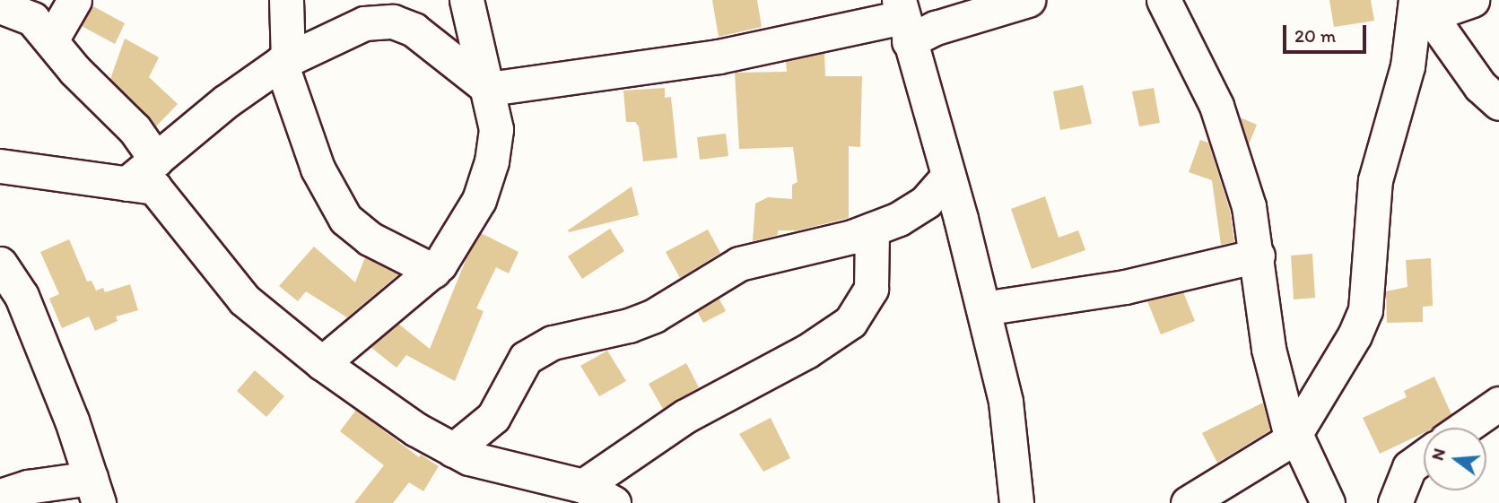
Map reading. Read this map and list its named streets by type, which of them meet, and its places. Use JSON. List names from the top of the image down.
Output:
{
  "scale_bar": "20 m",
  "north": "left"
}
